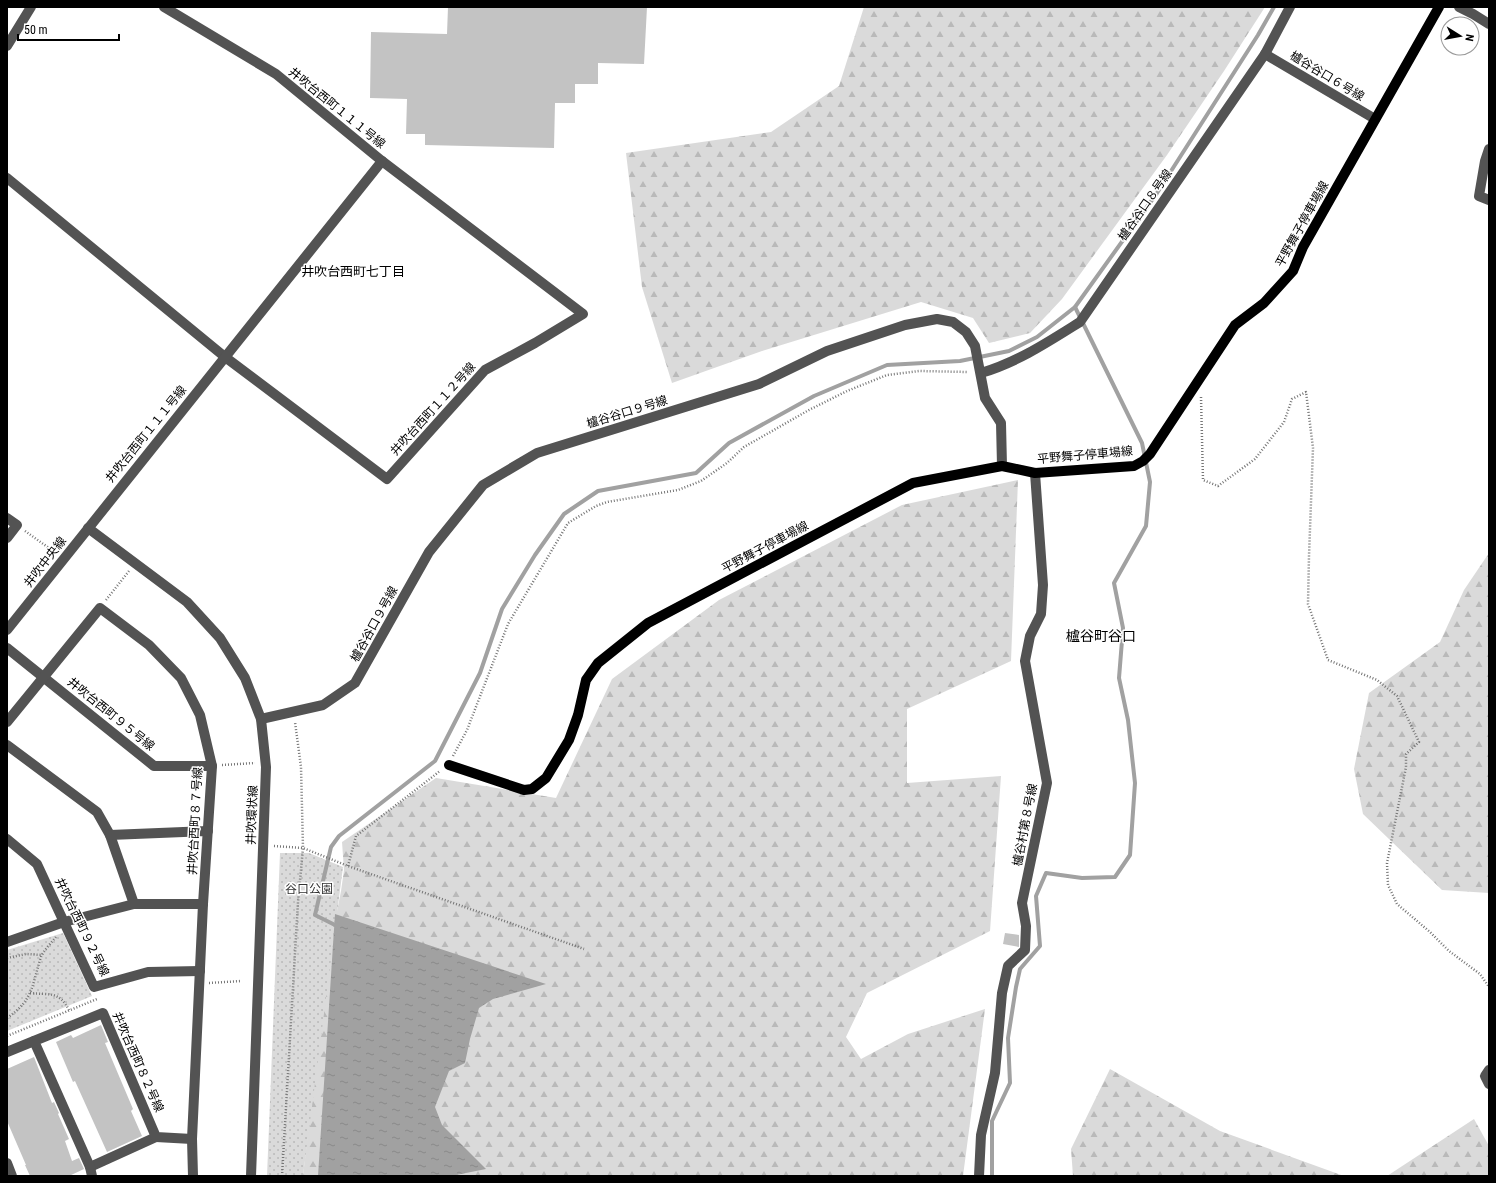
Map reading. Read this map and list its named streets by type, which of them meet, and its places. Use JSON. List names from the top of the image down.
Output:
{
  "streets": {
    "main road": ["平野舞子停車場線"],
    "street": [
      "櫨谷谷口６号線",
      "井吹台西町１１１号線",
      "櫨谷谷口８号線",
      "井吹台西町１１２号線",
      "櫨谷谷口９号線",
      "井吹中央線",
      "井吹台西町９５号線",
      "井吹環状線",
      "井吹台西町８７号線",
      "櫨谷村第８号線",
      "井吹台西町９２号線",
      "井吹台西町８２号線"
    ]
  },
  "crossings": [
    ["櫨谷谷口６号線", "櫨谷谷口８号線"],
    ["櫨谷谷口６号線", "平野舞子停車場線"],
    ["井吹台西町１１１号線", "井吹台西町１１２号線"],
    ["井吹台西町１１１号線", "井吹中央線"],
    ["井吹台西町１１１号線", "井吹環状線"],
    ["櫨谷谷口８号線", "櫨谷谷口９号線"],
    ["平野舞子停車場線", "櫨谷谷口９号線"],
    ["平野舞子停車場線", "櫨谷村第８号線"],
    ["櫨谷谷口９号線", "井吹環状線"],
    ["井吹中央線", "井吹環状線"],
    ["井吹台西町９５号線", "井吹台西町８７号線"],
    ["井吹台西町８７号線", "井吹台西町９２号線"]
  ],
  "districts": ["井吹台西町七丁目", "櫨谷町谷口"],
  "parks": ["谷口公園"],
  "scale_bar": "50 m",
  "north": "right"
}
